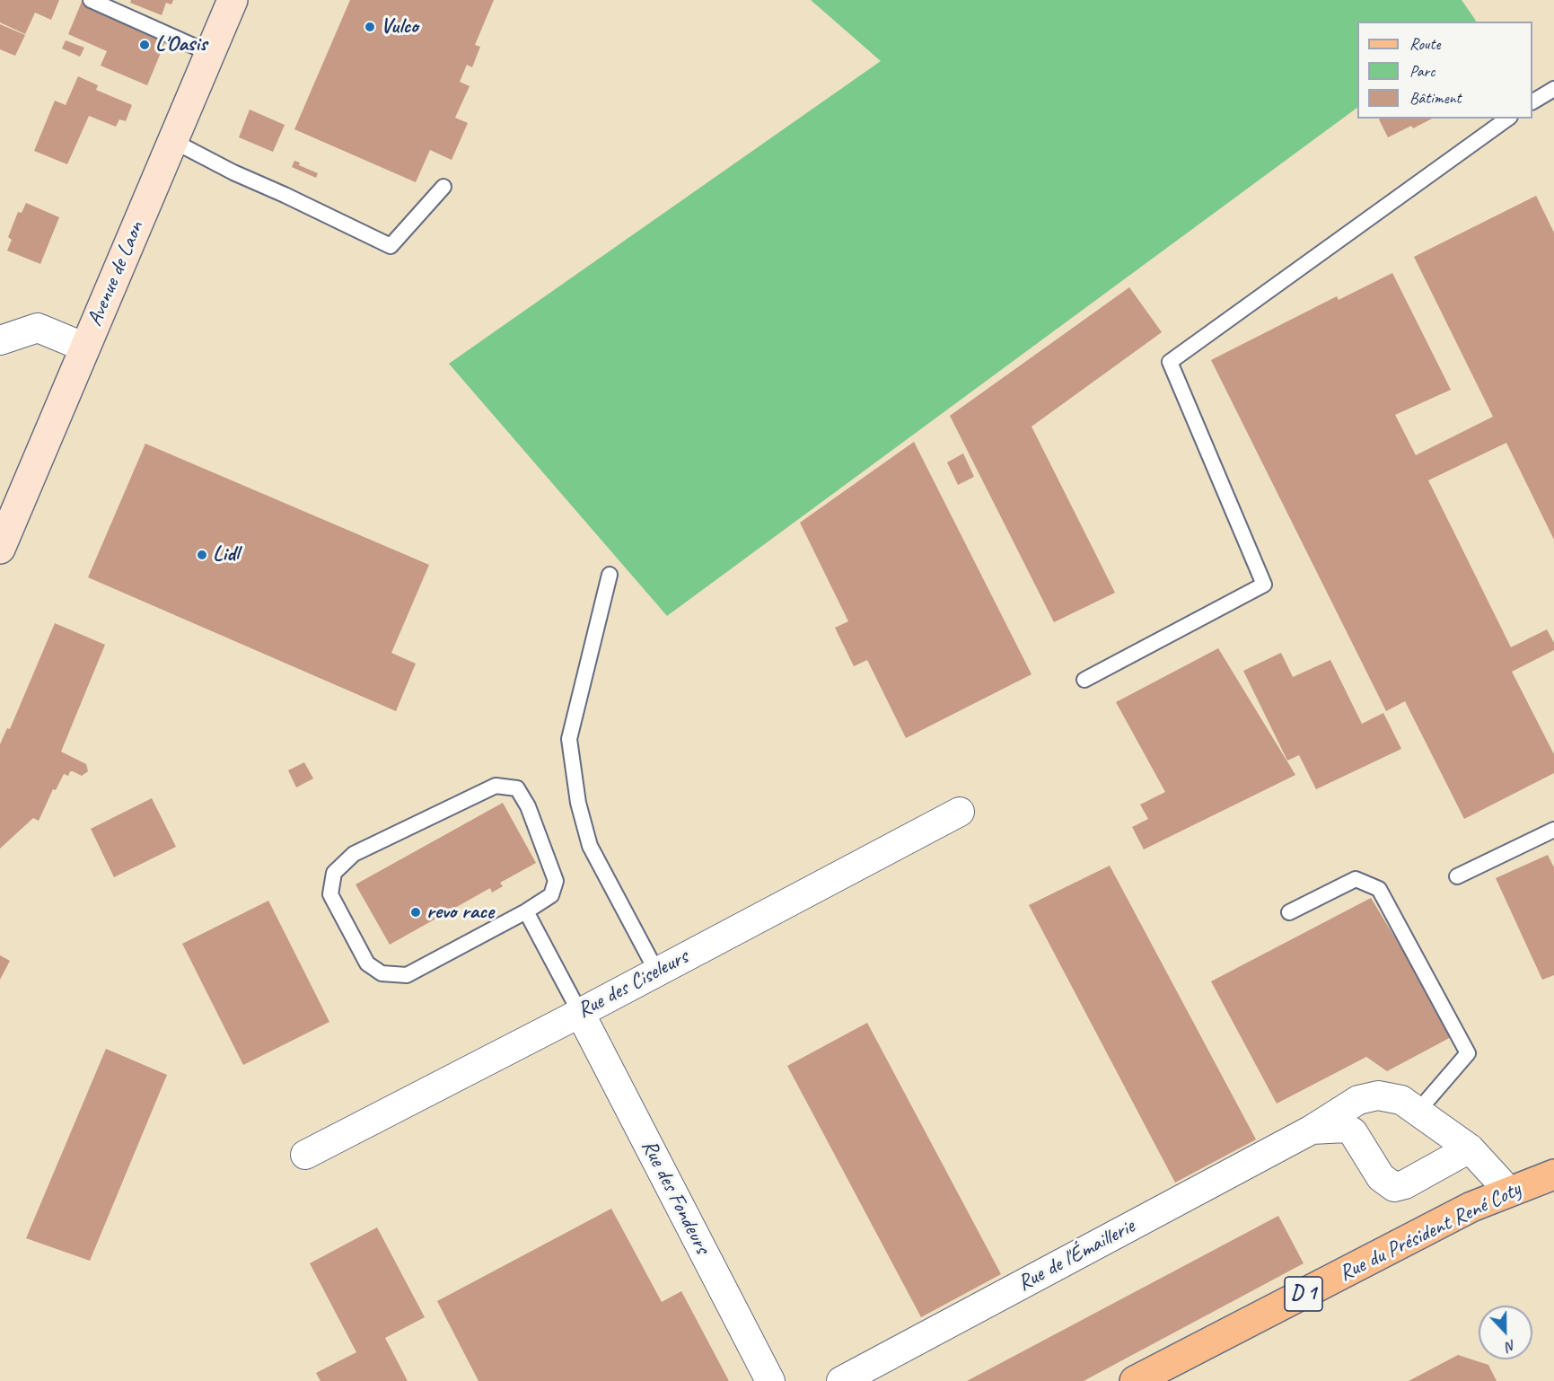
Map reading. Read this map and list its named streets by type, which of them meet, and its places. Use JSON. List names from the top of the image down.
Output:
{
  "streets": {
    "main road": ["Avenue de Laon", "Rue du Président René Coty", "D 1"],
    "street": ["Rue des Ciseleurs", "Rue des Fondeurs", "Rue de l'Émaillerie"]
  },
  "crossings": [
    ["Rue des Ciseleurs", "Rue des Fondeurs"],
    ["Rue du Président René Coty", "D 1"],
    ["Rue de l'Émaillerie", "D 1"]
  ],
  "places": [
    "Vulco",
    "L'Oasis",
    "Lidl",
    "revo race"
  ],
  "legend": ["Route", "Parc", "Bâtiment"],
  "north": "bottom"
}
